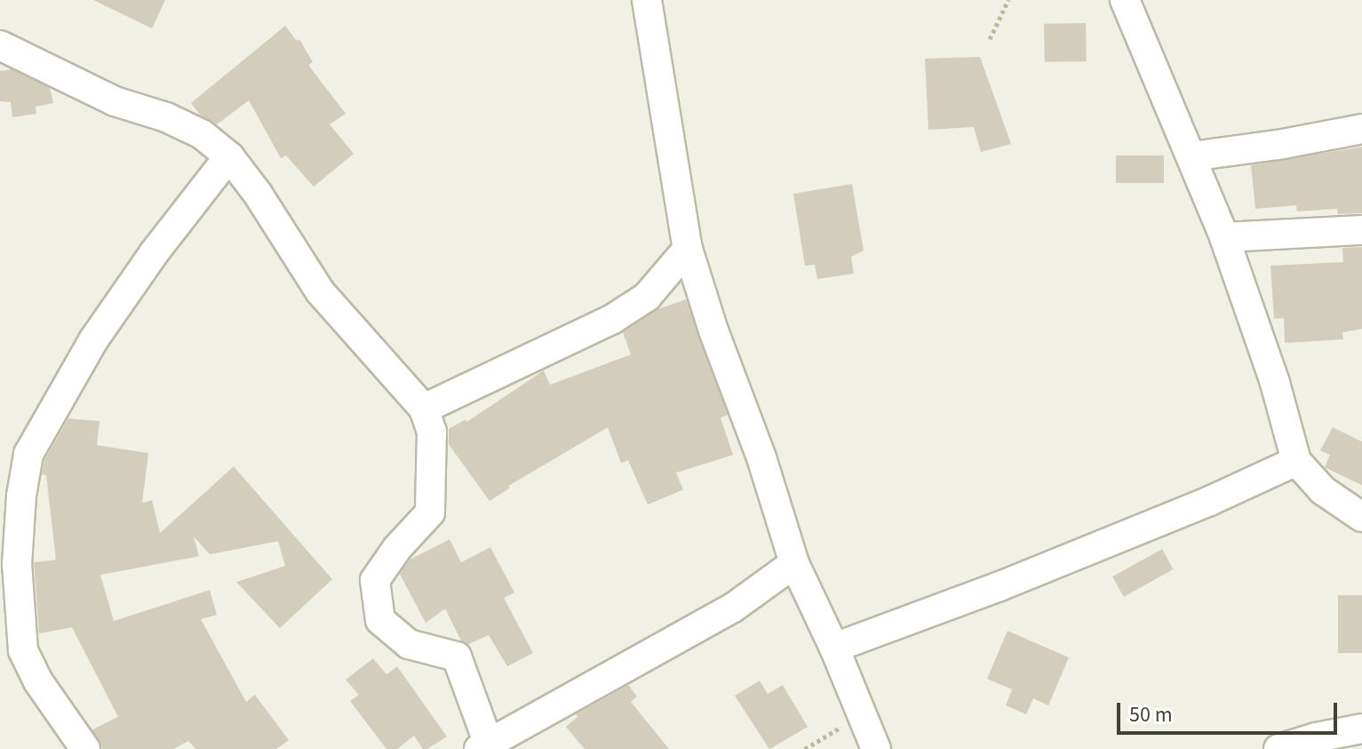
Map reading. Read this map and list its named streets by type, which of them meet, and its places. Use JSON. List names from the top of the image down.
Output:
{
  "scale_bar": "50 m"
}
